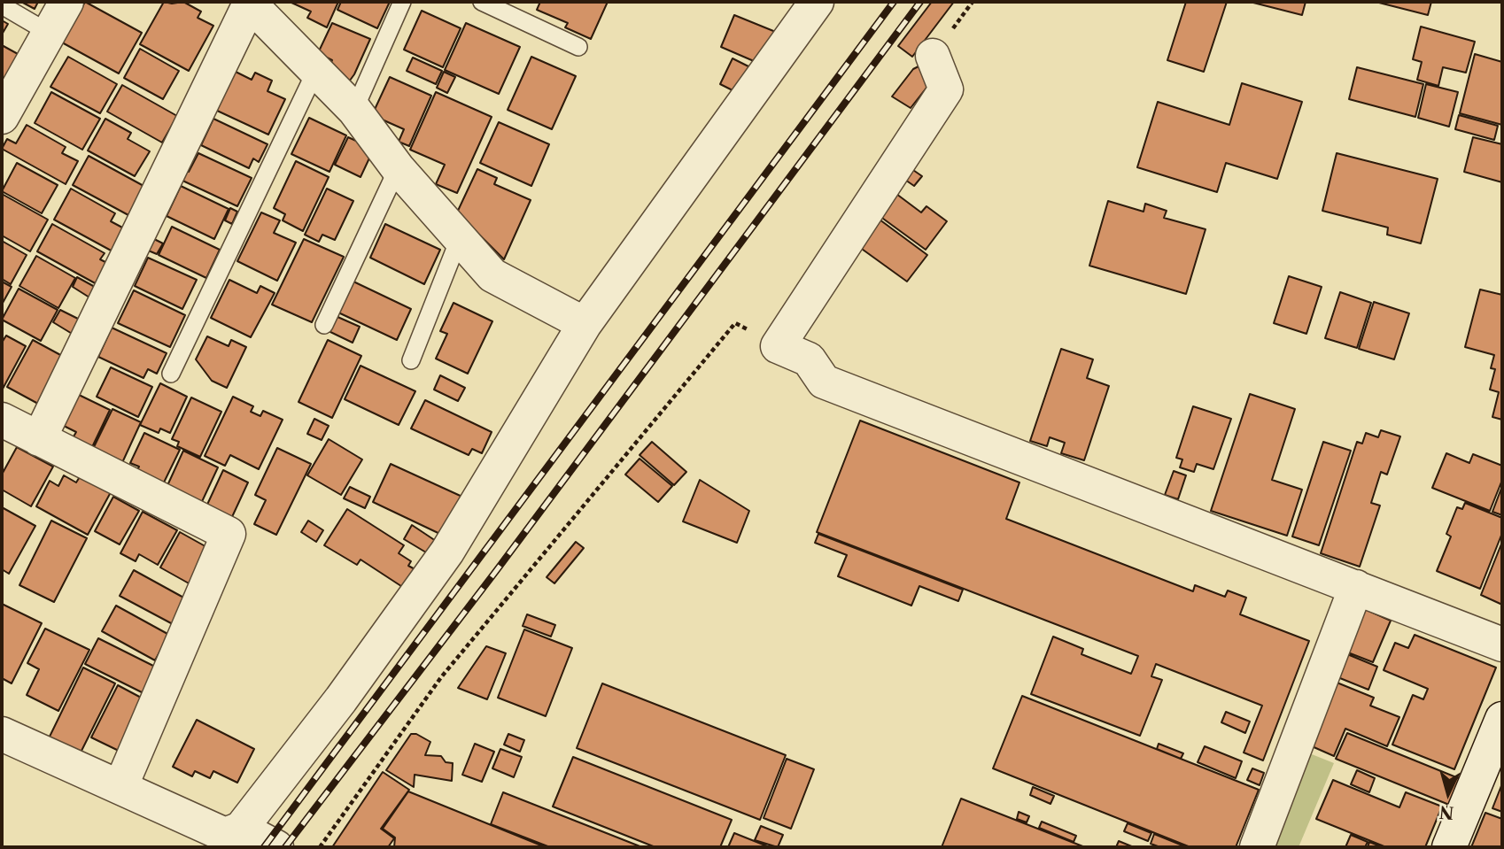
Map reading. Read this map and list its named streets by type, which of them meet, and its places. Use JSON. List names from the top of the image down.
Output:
{
  "north": "bottom"
}
